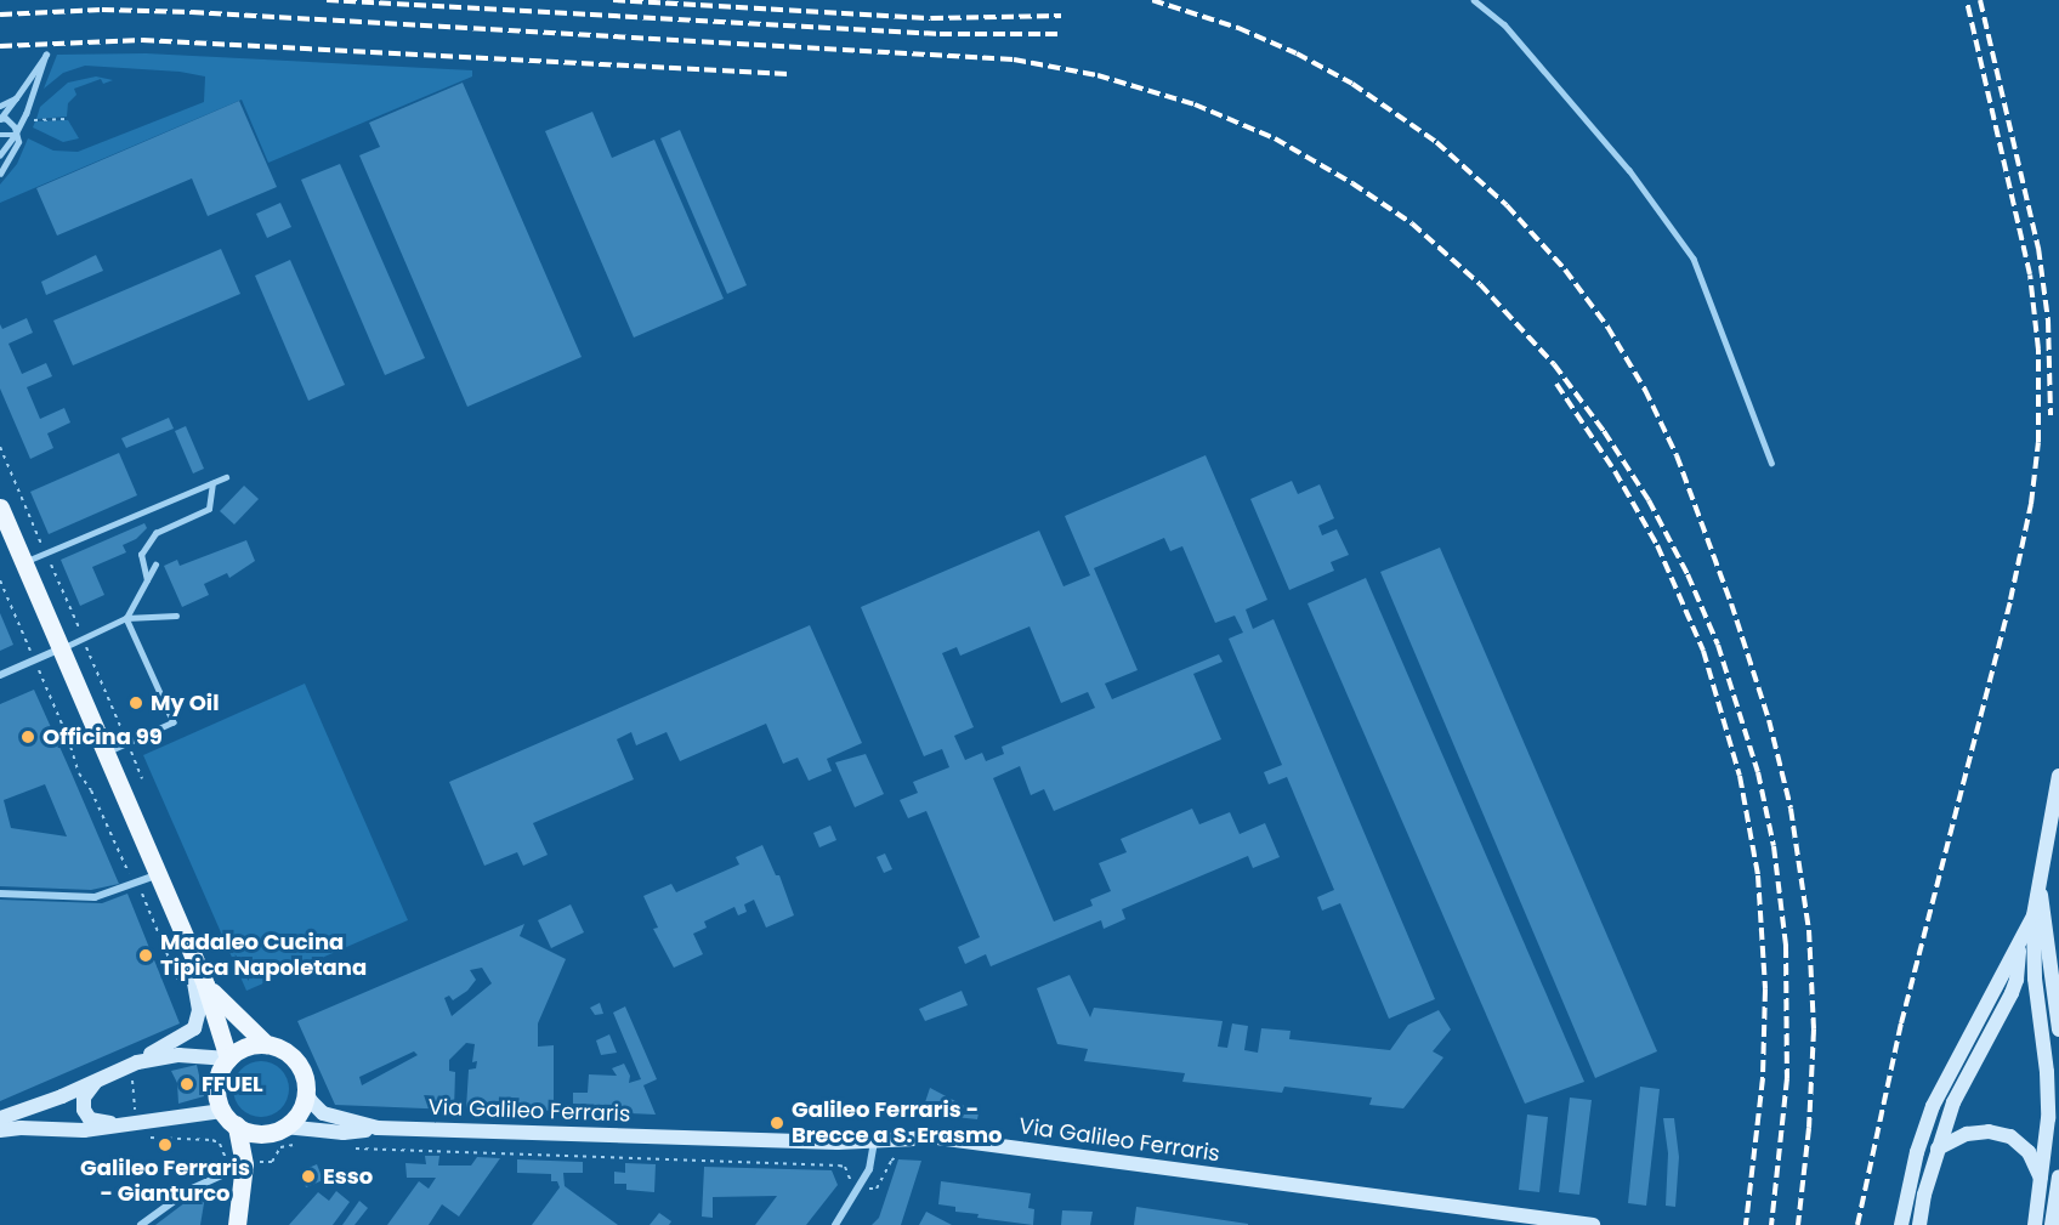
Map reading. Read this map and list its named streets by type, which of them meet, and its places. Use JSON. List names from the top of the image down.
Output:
{
  "streets": {
    "main road": ["Via Galileo Ferraris"]
  },
  "places": [
    "My Oil",
    "Officina 99",
    "Madaleo Cucina Tipica Napoletana",
    "FFUEL",
    "Galileo Ferraris - Brecce a S. Erasmo",
    "Galileo Ferraris - Gianturco",
    "Esso"
  ]
}
